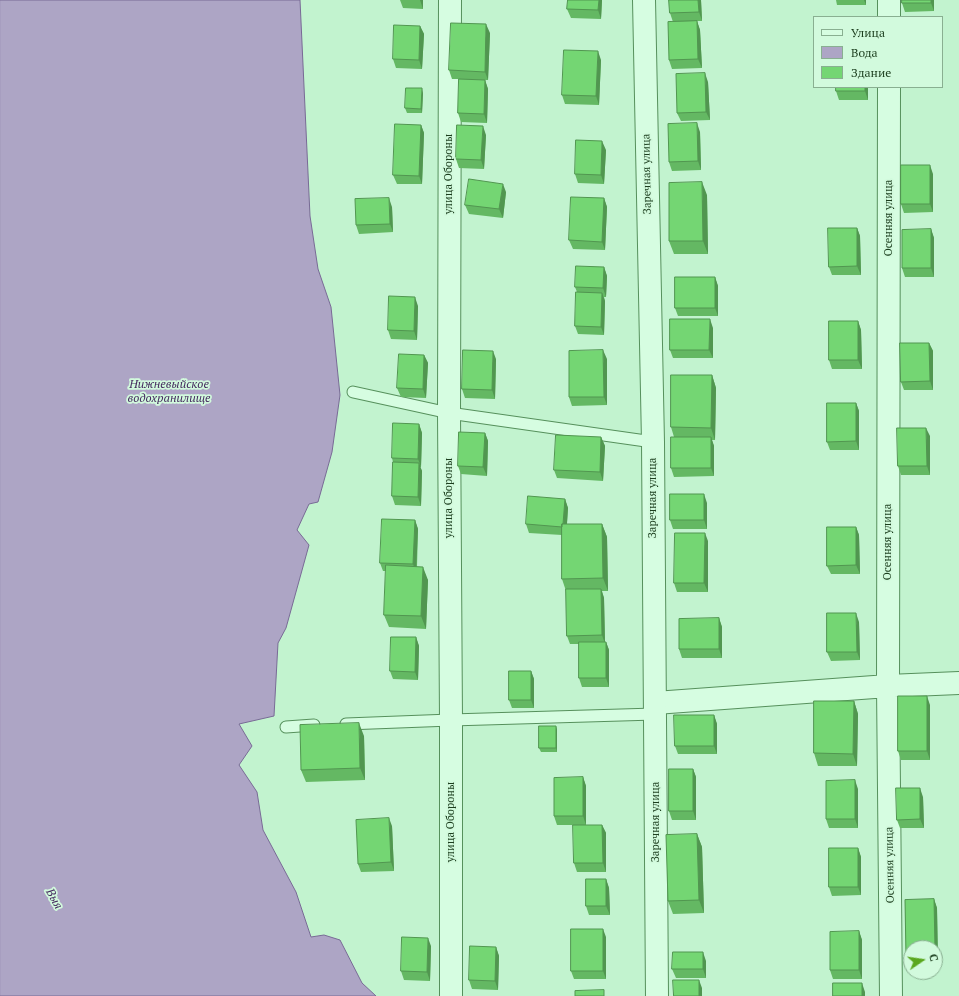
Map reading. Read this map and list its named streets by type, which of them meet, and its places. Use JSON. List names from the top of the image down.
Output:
{
  "streets": {
    "street": ["улица Обороны", "Заречная улица", "Осенняя улица"]
  },
  "water": ["Нижневыйское водохранилище", "Выя"],
  "legend": ["Улица", "Вода", "Здание"],
  "north": "right"
}
